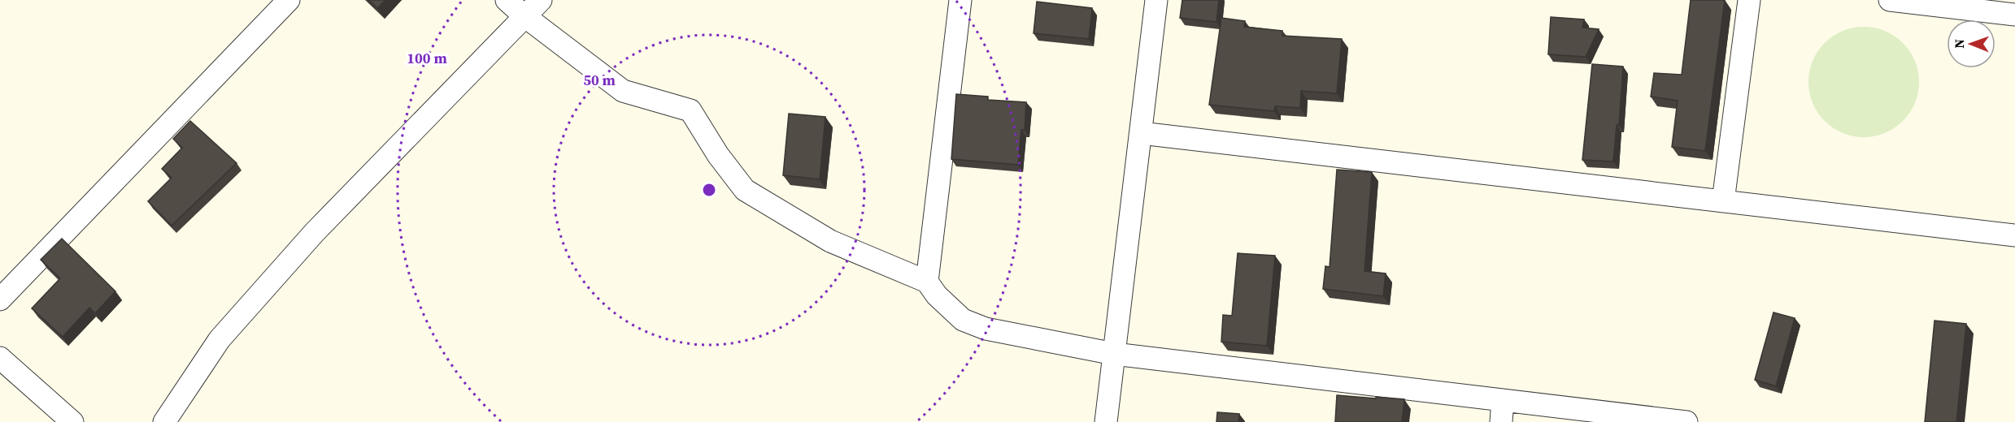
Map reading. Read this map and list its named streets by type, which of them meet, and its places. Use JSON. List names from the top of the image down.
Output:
{
  "north": "left",
  "rings": ["100 m", "50 m"]
}
